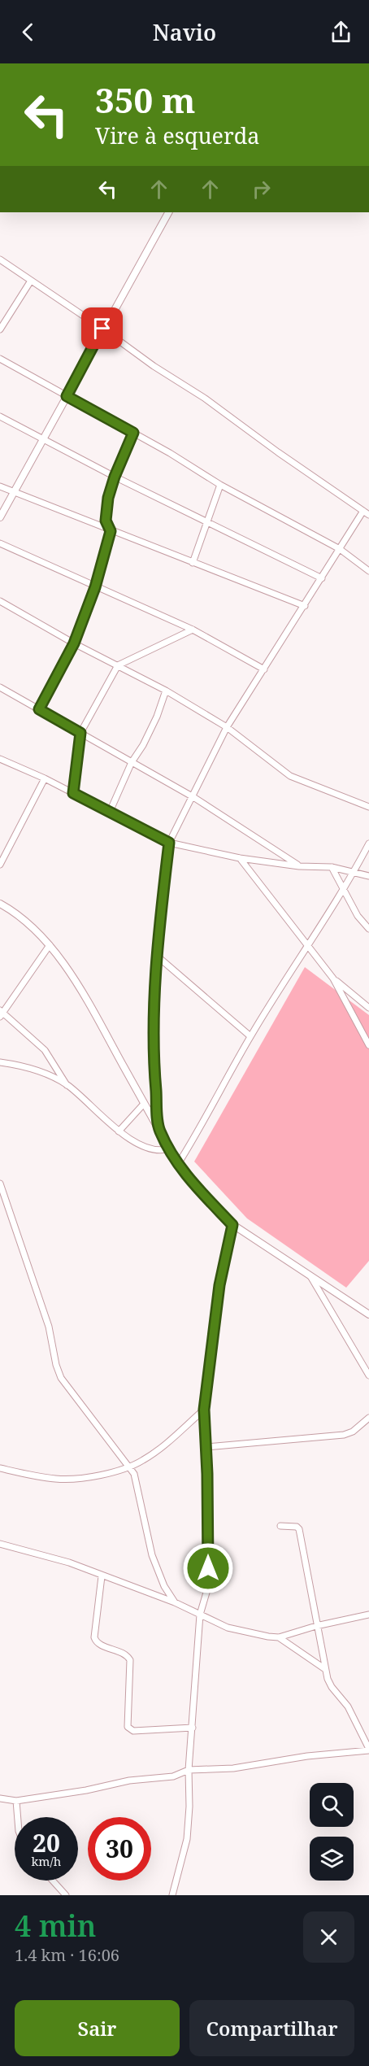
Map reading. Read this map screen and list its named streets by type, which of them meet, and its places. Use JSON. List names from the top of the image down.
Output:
{
  "page": {
    "header": "Navio",
    "turn": ["350 m", "Vire à esquerda"],
    "speed": "20 km/h",
    "limit": "30",
    "heading": ["4 min", "1.4 km · 16:06"],
    "buttons": ["Sair", "Compartilhar"]
  }
}
